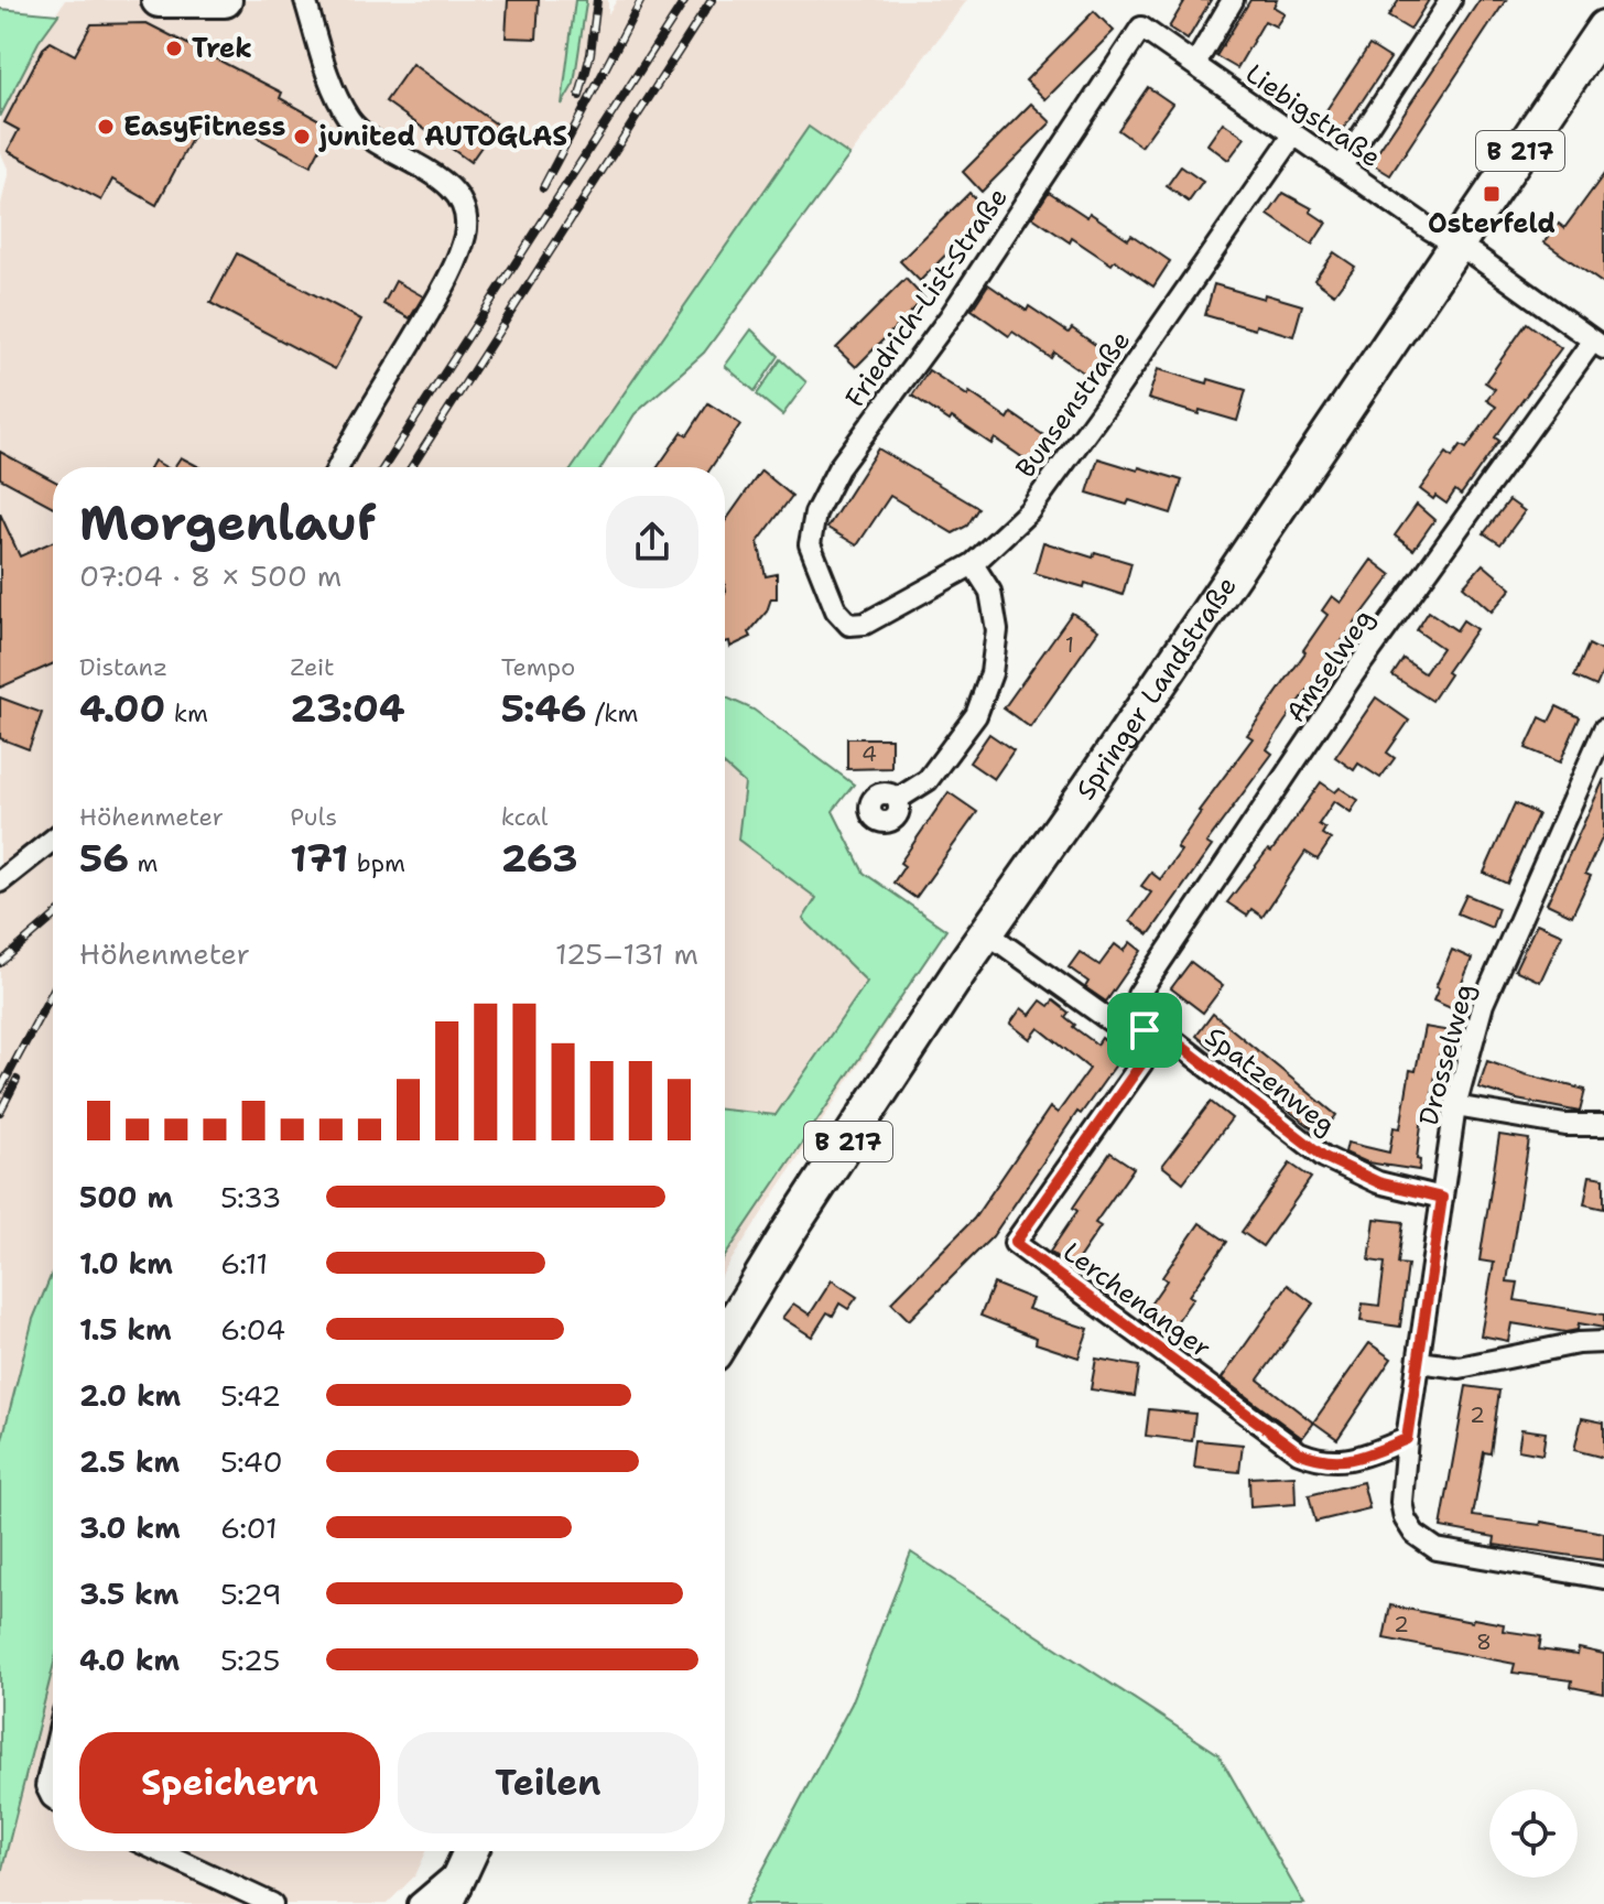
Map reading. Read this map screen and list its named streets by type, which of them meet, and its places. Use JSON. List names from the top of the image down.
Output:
{
  "streets": {
    "main road": ["B 217", "Springer Landstraße"],
    "street": [
      "Liebigstraße",
      "Friedrich-List-Straße",
      "Bunsenstraße",
      "Amselweg",
      "Drosselweg",
      "Spatzenweg",
      "Lerchenanger"
    ]
  },
  "crossings": [
    ["Liebigstraße", "Friedrich-List-Straße"],
    ["Liebigstraße", "Bunsenstraße"],
    ["Liebigstraße", "Amselweg"],
    ["Liebigstraße", "Springer Landstraße"],
    ["Friedrich-List-Straße", "Bunsenstraße"],
    ["Amselweg", "Spatzenweg"],
    ["Amselweg", "Lerchenanger"],
    ["Springer Landstraße", "Spatzenweg"],
    ["Drosselweg", "Spatzenweg"],
    ["Drosselweg", "Lerchenanger"],
    ["Spatzenweg", "Lerchenanger"]
  ],
  "places": {
    "other": ["Trek", "EasyFitness", "junited AUTOGLAS"],
    "transit": ["Osterfeld"]
  },
  "house_numbers": [
    "1",
    "4",
    "2",
    "2",
    "8"
  ],
  "page": {
    "heading": ["Morgenlauf", "07:04 · 8 × 500 m"],
    "stats": [
      ["Distanz", "4.00 km"],
      ["Zeit", "23:04"],
      ["Tempo", "5:46 /km"],
      ["Höhenmeter", "56 m"],
      ["Puls", "171 bpm"],
      ["kcal", "263"]
    ],
    "chart": ["Höhenmeter", "125–131 m"],
    "list": [
      {
        "name": "500 m",
        "note": "5:33"
      },
      {
        "name": "1.0 km",
        "note": "6:11"
      },
      {
        "name": "1.5 km",
        "note": "6:04"
      },
      {
        "name": "2.0 km",
        "note": "5:42"
      },
      {
        "name": "2.5 km",
        "note": "5:40"
      },
      {
        "name": "3.0 km",
        "note": "6:01"
      },
      {
        "name": "3.5 km",
        "note": "5:29"
      },
      {
        "name": "4.0 km",
        "note": "5:25"
      }
    ],
    "buttons": ["Speichern", "Teilen"]
  }
}
